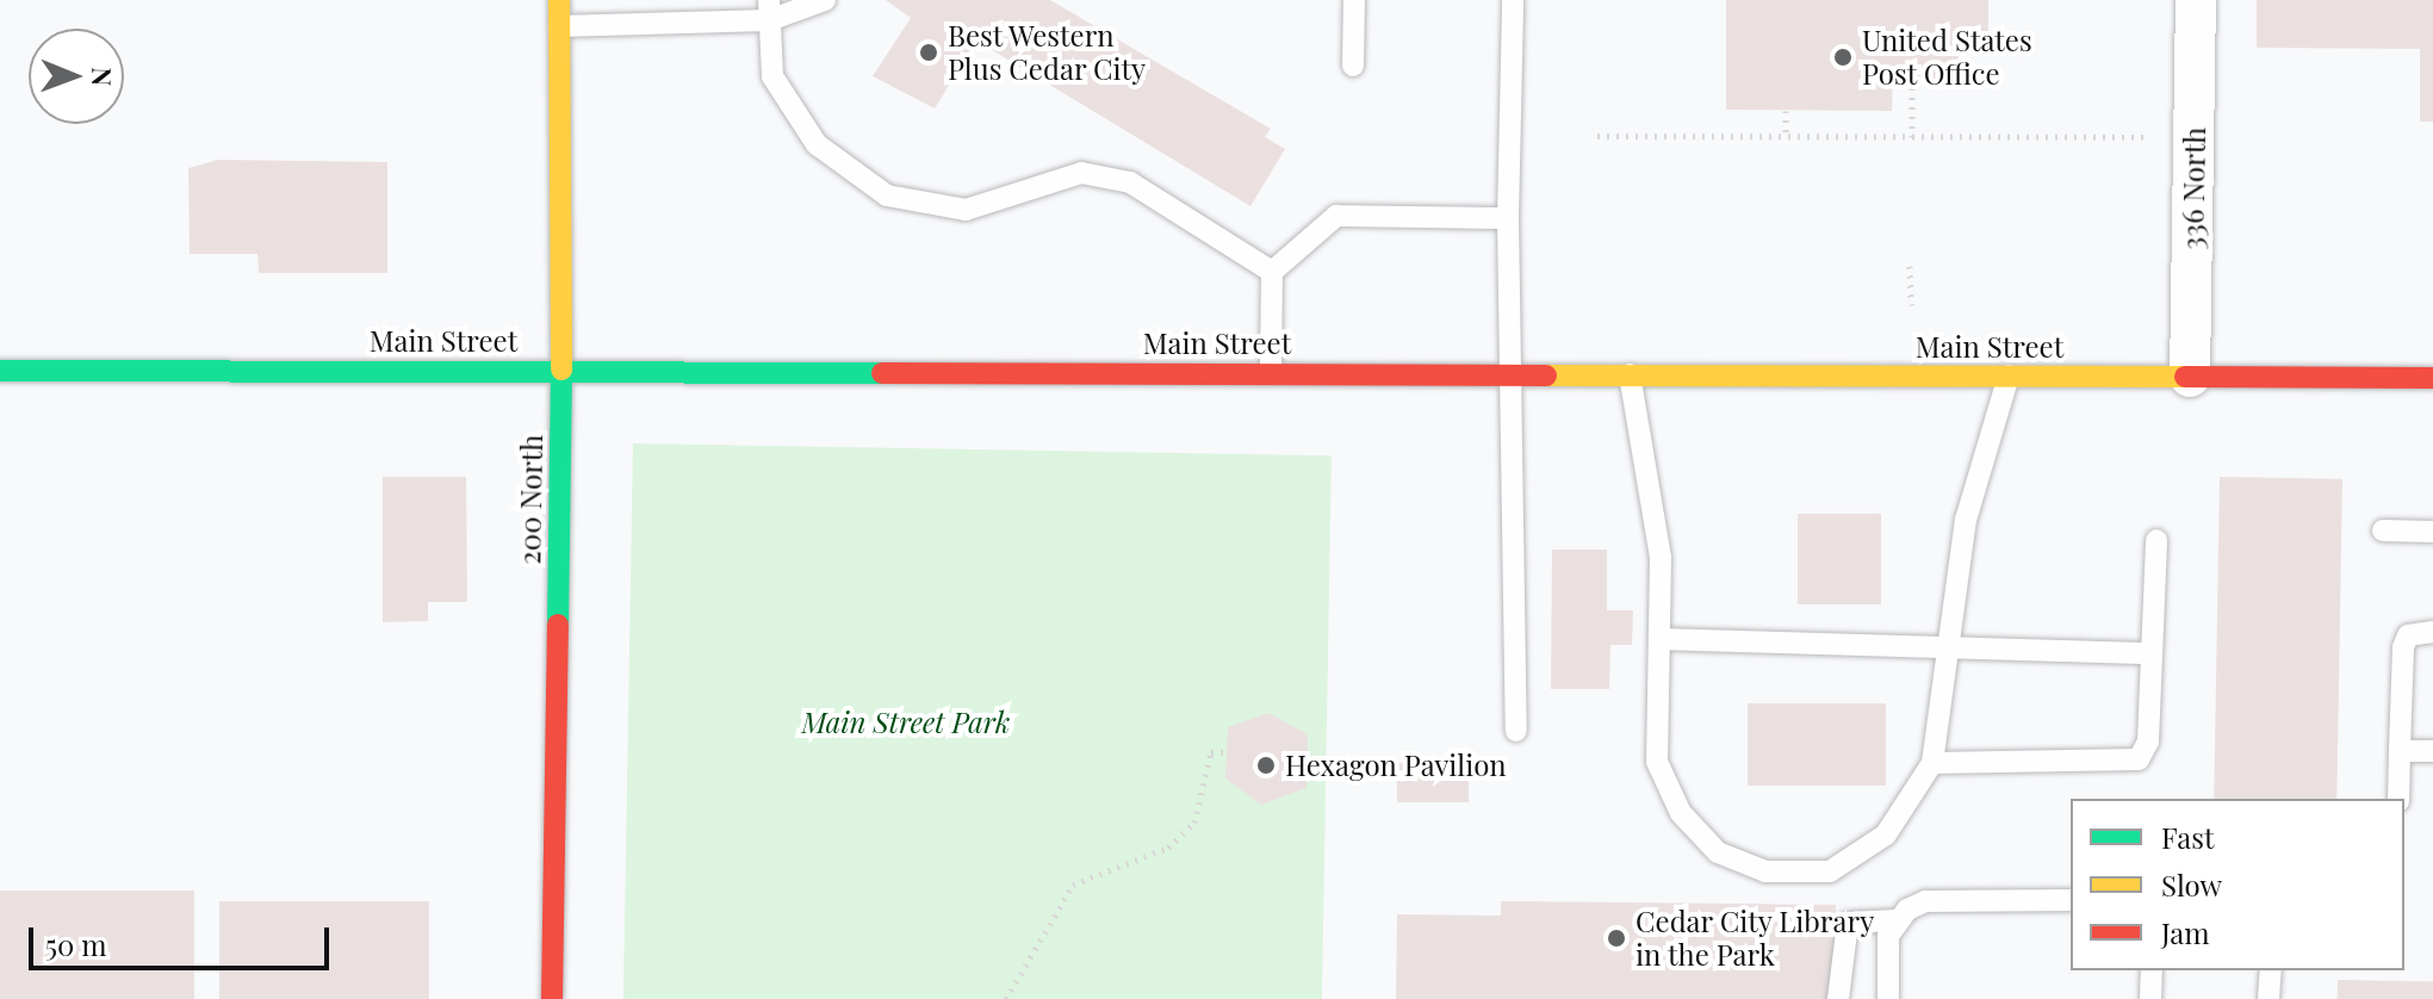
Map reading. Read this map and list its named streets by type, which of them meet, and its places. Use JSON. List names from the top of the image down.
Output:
{
  "streets": {
    "main road": ["Main Street", "200 North"],
    "street": ["336 North"]
  },
  "crossings": [
    ["336 North", "Main Street"],
    ["Main Street", "200 North"]
  ],
  "parks": ["Main Street Park"],
  "places": [
    "Best Western Plus Cedar City",
    "United States Post Office",
    "Hexagon Pavilion",
    "Cedar City Library in the Park"
  ],
  "legend": ["Fast", "Slow", "Jam"],
  "scale_bar": "50 m",
  "north": "right"
}
